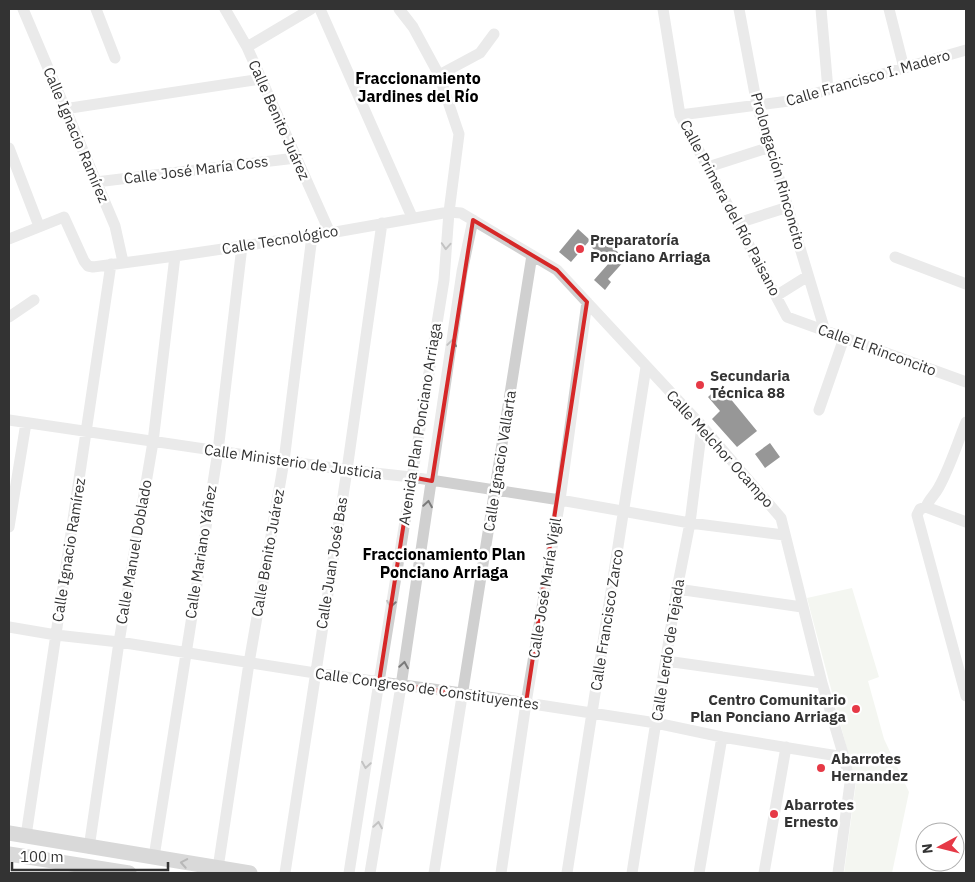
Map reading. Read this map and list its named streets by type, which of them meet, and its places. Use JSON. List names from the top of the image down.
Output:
{
  "streets": {
    "street": [
      "Calle Francisco I. Madero",
      "Calle Benito Juárez",
      "Calle Ignacio Ramírez",
      "Calle José María Coss",
      "Prolongación Rinconcito",
      "Calle Primera del Río Paisano",
      "Calle Tecnológico",
      "Calle El Rinconcito",
      "Avenida Plan Ponciano Arriaga",
      "Calle Melchor Ocampo",
      "Calle Ignacio Vallarta",
      "Calle Ministerio de Justicia",
      "Calle Manuel Doblado",
      "Calle Mariano Yáñez",
      "Calle Juan José Bas",
      "Calle José María Vigil",
      "Calle Francisco Zarco",
      "Calle Lerdo de Tejada",
      "Calle Congreso de Constituyentes"
    ]
  },
  "crossings": [
    ["Calle Francisco I. Madero", "Prolongación Rinconcito"],
    ["Calle Francisco I. Madero", "Calle Primera del Río Paisano"],
    ["Calle Benito Juárez", "Calle José María Coss"],
    ["Calle Benito Juárez", "Calle Tecnológico"],
    ["Calle Benito Juárez", "Calle Ministerio de Justicia"],
    ["Calle Benito Juárez", "Calle Congreso de Constituyentes"],
    ["Calle Ignacio Ramírez", "Calle José María Coss"],
    ["Calle Ignacio Ramírez", "Calle Tecnológico"],
    ["Calle Ignacio Ramírez", "Calle Ministerio de Justicia"],
    ["Calle Ignacio Ramírez", "Calle Congreso de Constituyentes"],
    ["Prolongación Rinconcito", "Calle El Rinconcito"],
    ["Calle Primera del Río Paisano", "Calle El Rinconcito"],
    ["Calle Tecnológico", "Avenida Plan Ponciano Arriaga"],
    ["Calle Tecnológico", "Calle Melchor Ocampo"],
    ["Calle Tecnológico", "Calle Manuel Doblado"],
    ["Calle Tecnológico", "Calle Mariano Yáñez"],
    ["Calle Tecnológico", "Calle Juan José Bas"],
    ["Avenida Plan Ponciano Arriaga", "Calle Melchor Ocampo"],
    ["Avenida Plan Ponciano Arriaga", "Calle Ministerio de Justicia"],
    ["Avenida Plan Ponciano Arriaga", "Calle Congreso de Constituyentes"],
    ["Calle Melchor Ocampo", "Calle Ignacio Vallarta"],
    ["Calle Melchor Ocampo", "Calle Ministerio de Justicia"],
    ["Calle Melchor Ocampo", "Calle José María Vigil"],
    ["Calle Melchor Ocampo", "Calle Francisco Zarco"],
    ["Calle Melchor Ocampo", "Calle Lerdo de Tejada"],
    ["Calle Melchor Ocampo", "Calle Congreso de Constituyentes"],
    ["Calle Ignacio Vallarta", "Calle Ministerio de Justicia"],
    ["Calle Ignacio Vallarta", "Calle Congreso de Constituyentes"],
    ["Calle Ministerio de Justicia", "Calle Manuel Doblado"],
    ["Calle Ministerio de Justicia", "Calle Mariano Yáñez"],
    ["Calle Ministerio de Justicia", "Calle Juan José Bas"],
    ["Calle Ministerio de Justicia", "Calle José María Vigil"],
    ["Calle Ministerio de Justicia", "Calle Francisco Zarco"],
    ["Calle Ministerio de Justicia", "Calle Lerdo de Tejada"],
    ["Calle Manuel Doblado", "Calle Congreso de Constituyentes"],
    ["Calle Mariano Yáñez", "Calle Congreso de Constituyentes"],
    ["Calle Juan José Bas", "Calle Congreso de Constituyentes"],
    ["Calle José María Vigil", "Calle Congreso de Constituyentes"],
    ["Calle Francisco Zarco", "Calle Congreso de Constituyentes"],
    ["Calle Lerdo de Tejada", "Calle Congreso de Constituyentes"]
  ],
  "districts": ["Fraccionamiento Jardines del Río", "Fraccionamiento Plan Ponciano Arriaga"],
  "places": [
    "Preparatoría Ponciano Arriaga",
    "Secundaria Técnica 88",
    "Centro Comunitario Plan Ponciano Arriaga",
    "Abarrotes Hernandez",
    "Abarrotes Ernesto"
  ],
  "scale_bar": "100 m",
  "north": "left"
}
